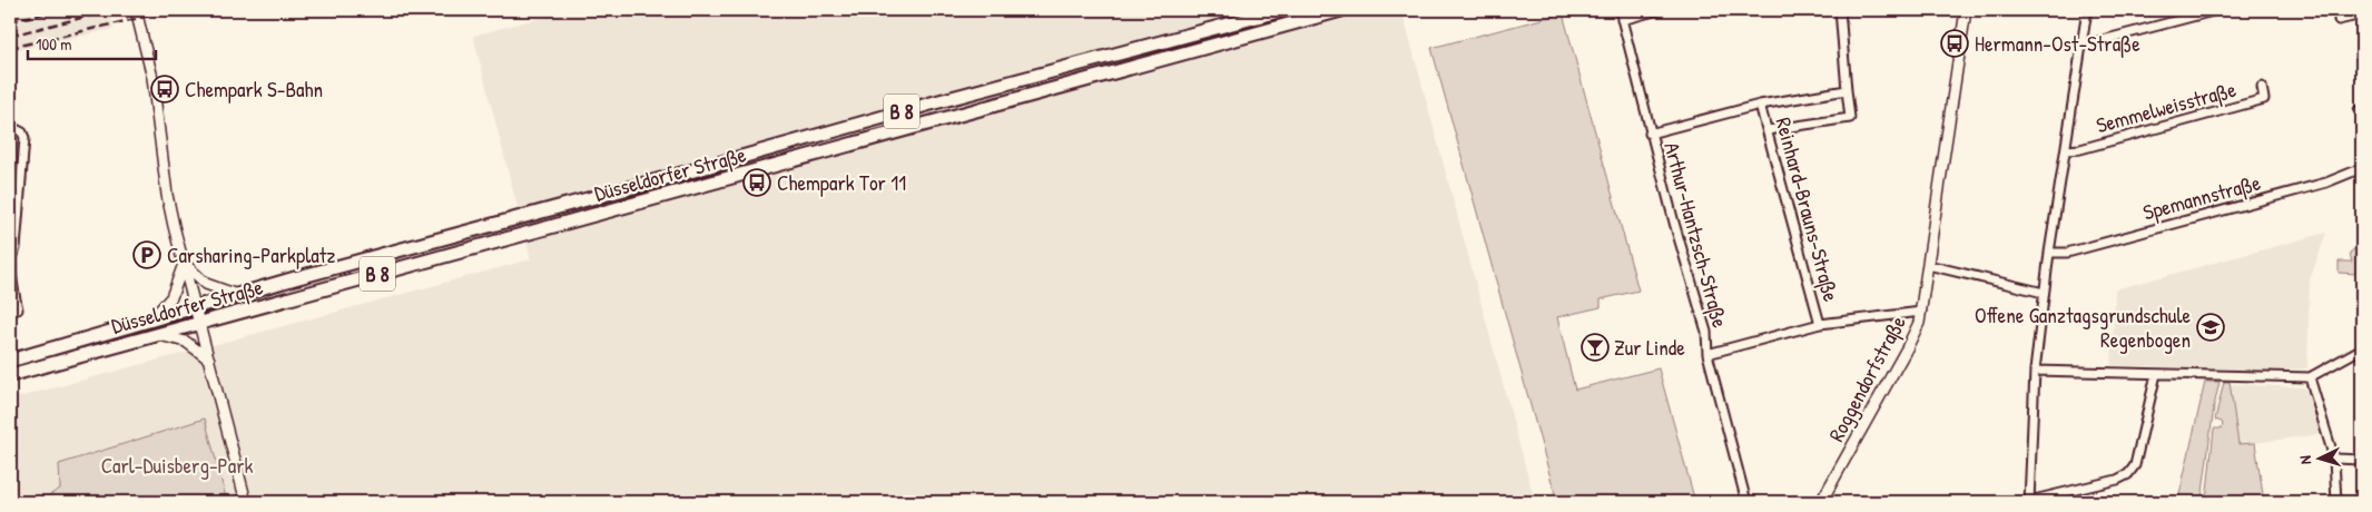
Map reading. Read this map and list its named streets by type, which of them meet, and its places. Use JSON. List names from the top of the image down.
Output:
{
  "streets": {
    "main road": ["B 8", "Düsseldorfer Straße"],
    "street": [
      "Semmelweisstraße",
      "Spemannstraße",
      "Reinhard-Brauns-Straße",
      "Arthur-Hantzsch-Straße",
      "Roggendorfstraße"
    ]
  },
  "crossings": [
    ["Semmelweisstraße", "Spemannstraße"]
  ],
  "parks": ["Carl-Duisberg-Park"],
  "places": {
    "bus stop": ["Hermann-Ost-Straße", "Chempark S-Bahn", "Chempark Tor 11"],
    "parking": ["Carsharing-Parkplatz"],
    "school or university": ["Offene Ganztagsgrundschule Regenbogen"],
    "bar": ["Zur Linde"]
  },
  "scale_bar": "100 m",
  "north": "left"
}
